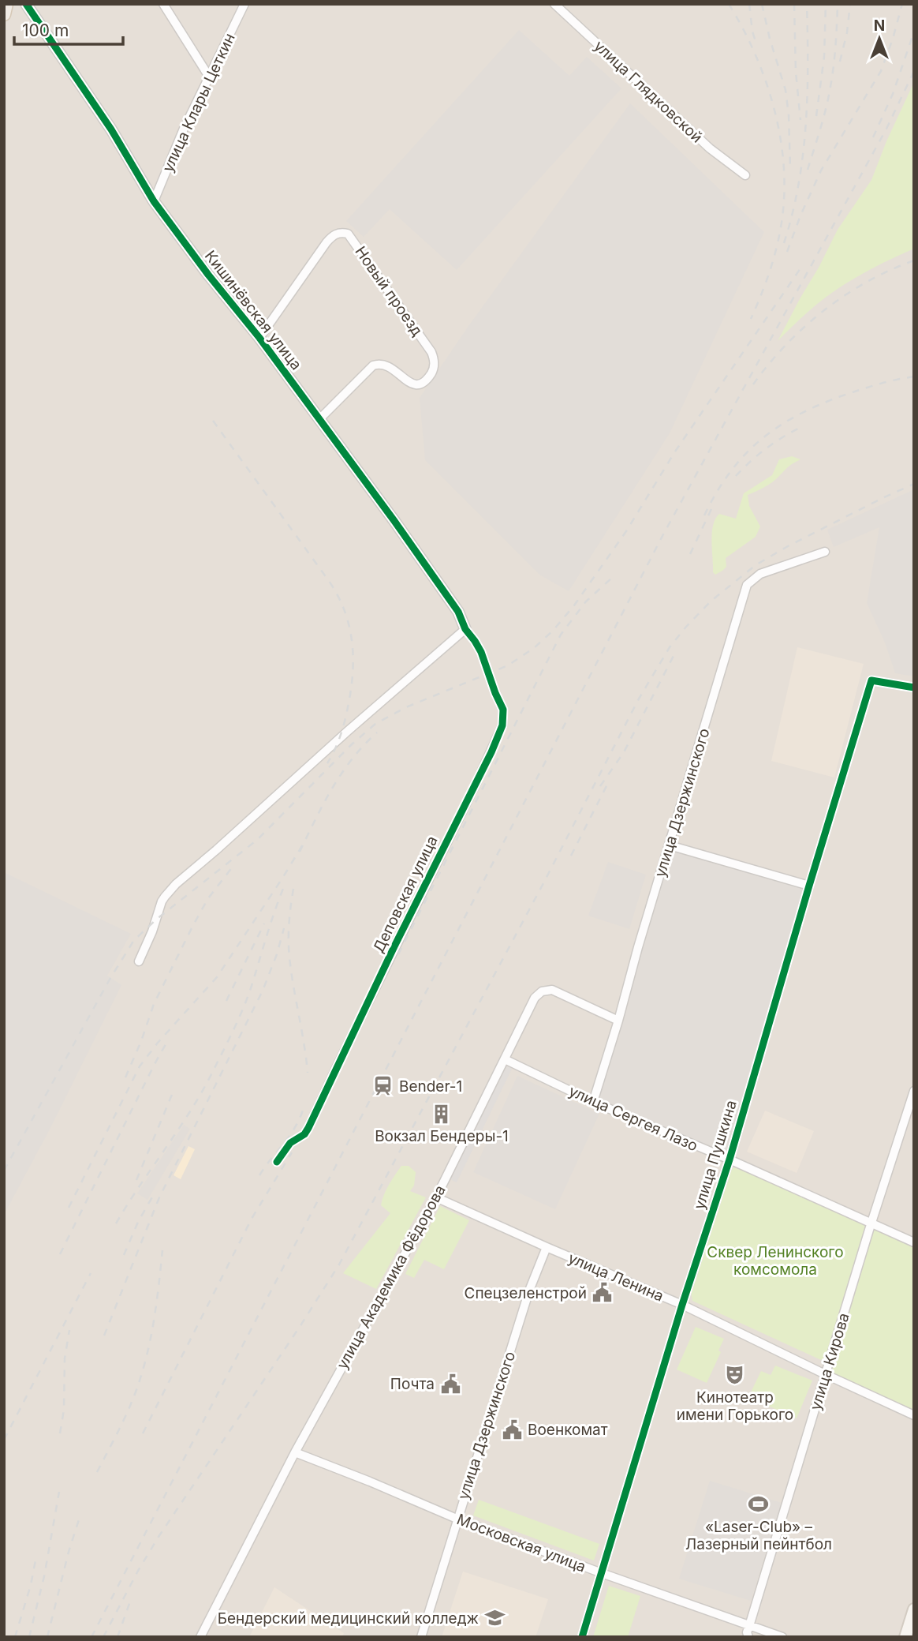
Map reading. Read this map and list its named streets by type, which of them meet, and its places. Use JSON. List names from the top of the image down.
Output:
{
  "streets": {
    "street": [
      "улица Глядковской",
      "улица Клары Цеткин",
      "Новый проезд",
      "Кишинёвская улица",
      "улица Дзержинского",
      "Деповская улица",
      "улица Сергея Лазо",
      "улица Пушкина",
      "улица Академика Фёдорова",
      "улица Ленина",
      "улица Кирова",
      "Московская улица"
    ]
  },
  "crossings": [
    ["улица Клары Цеткин", "Кишинёвская улица"],
    ["Новый проезд", "Кишинёвская улица"],
    ["Кишинёвская улица", "Деповская улица"],
    ["улица Дзержинского", "улица Сергея Лазо"],
    ["улица Дзержинского", "улица Академика Фёдорова"],
    ["улица Дзержинского", "улица Ленина"],
    ["улица Дзержинского", "Московская улица"],
    ["улица Сергея Лазо", "улица Пушкина"],
    ["улица Сергея Лазо", "улица Академика Фёдорова"],
    ["улица Сергея Лазо", "улица Кирова"],
    ["улица Пушкина", "улица Ленина"],
    ["улица Пушкина", "Московская улица"],
    ["улица Академика Фёдорова", "улица Ленина"],
    ["улица Академика Фёдорова", "Московская улица"],
    ["улица Ленина", "улица Кирова"],
    ["улица Кирова", "Московская улица"]
  ],
  "parks": ["Сквер Ленинского комсомола"],
  "places": {
    "station": ["Bender-1"],
    "building": ["Вокзал Бендеры-1"],
    "public building": ["Спецзеленстрой", "Почта", "Военкомат"],
    "theatre": ["Кинотеатр имени Горького"],
    "sports": ["«Laser-Club» – Лазерный пейнтбол"],
    "school or university": ["Бендерский медицинский колледж"]
  },
  "scale_bar": "100 m",
  "north": "top"
}
